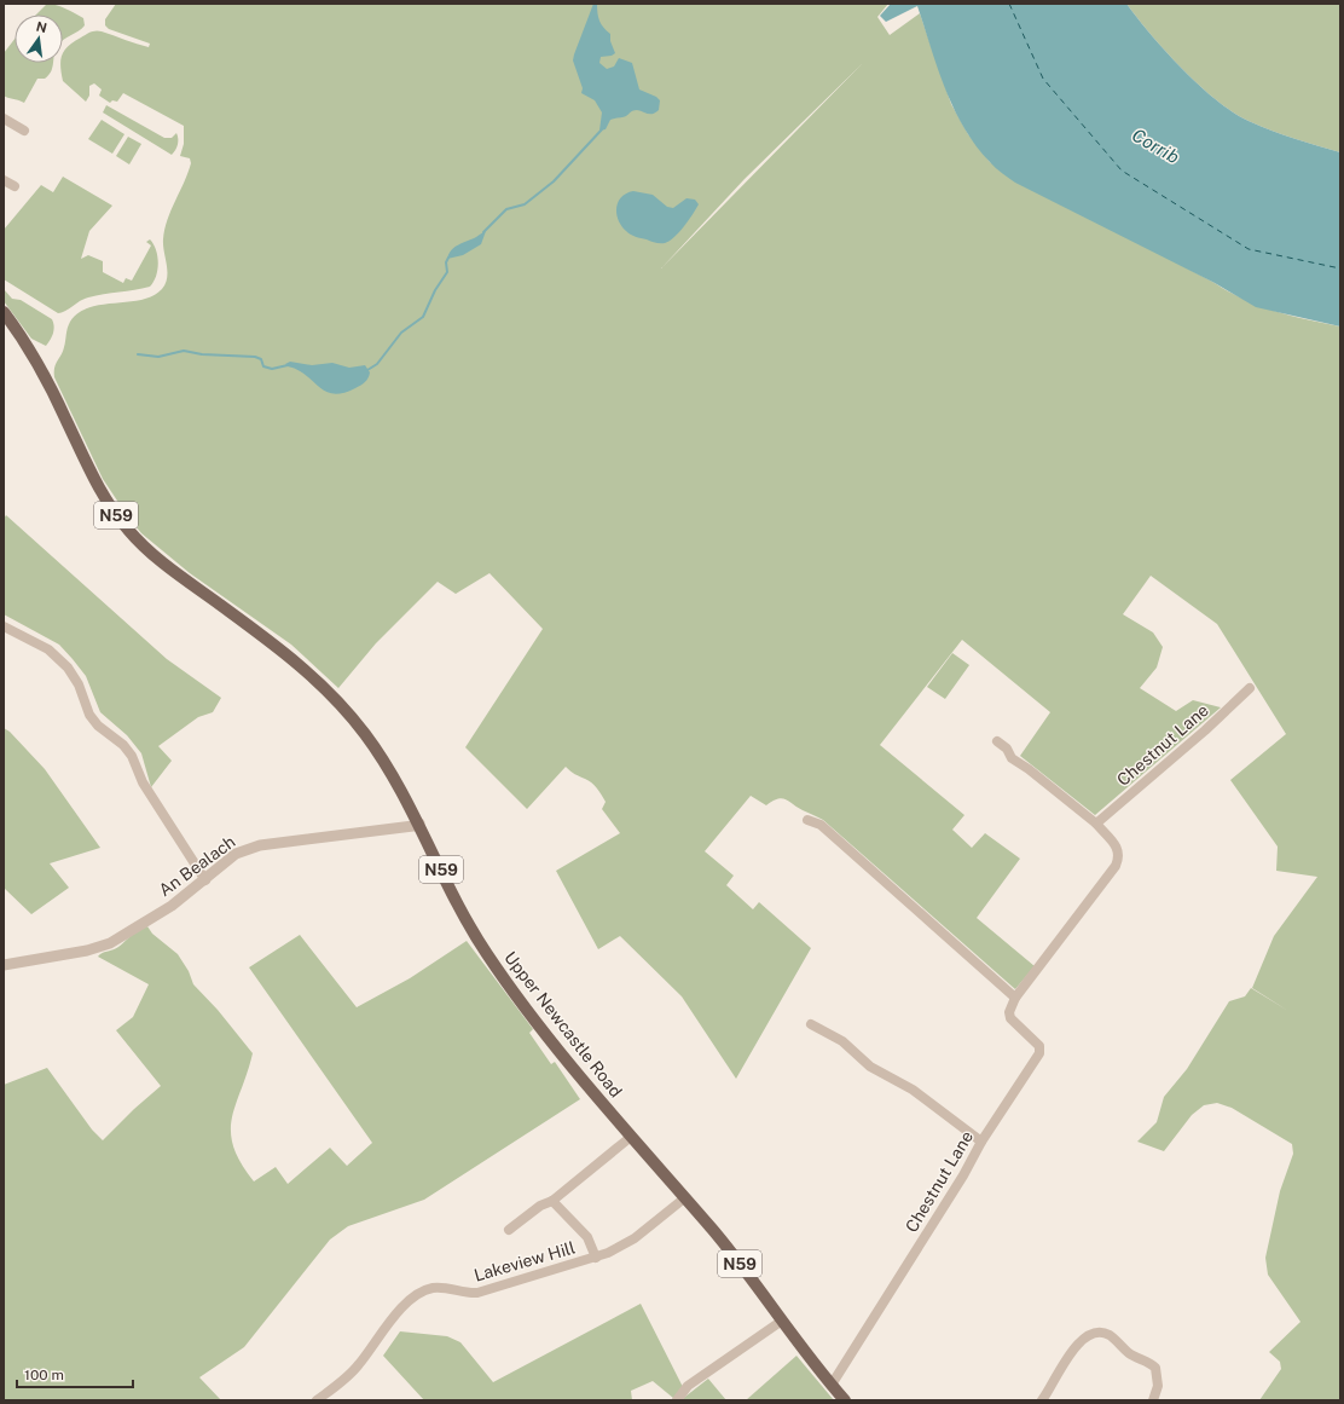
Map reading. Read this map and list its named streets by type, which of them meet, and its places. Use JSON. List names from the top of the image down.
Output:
{
  "streets": {
    "main road": ["N59", "Upper Newcastle Road"],
    "street": ["Chestnut Lane", "An Bealach", "Lakeview Hill"]
  },
  "crossings": [
    ["Chestnut Lane", "Upper Newcastle Road"],
    ["An Bealach", "Upper Newcastle Road"],
    ["Upper Newcastle Road", "Lakeview Hill"]
  ],
  "water": ["Corrib"],
  "scale_bar": "100 m",
  "north": "top"
}
